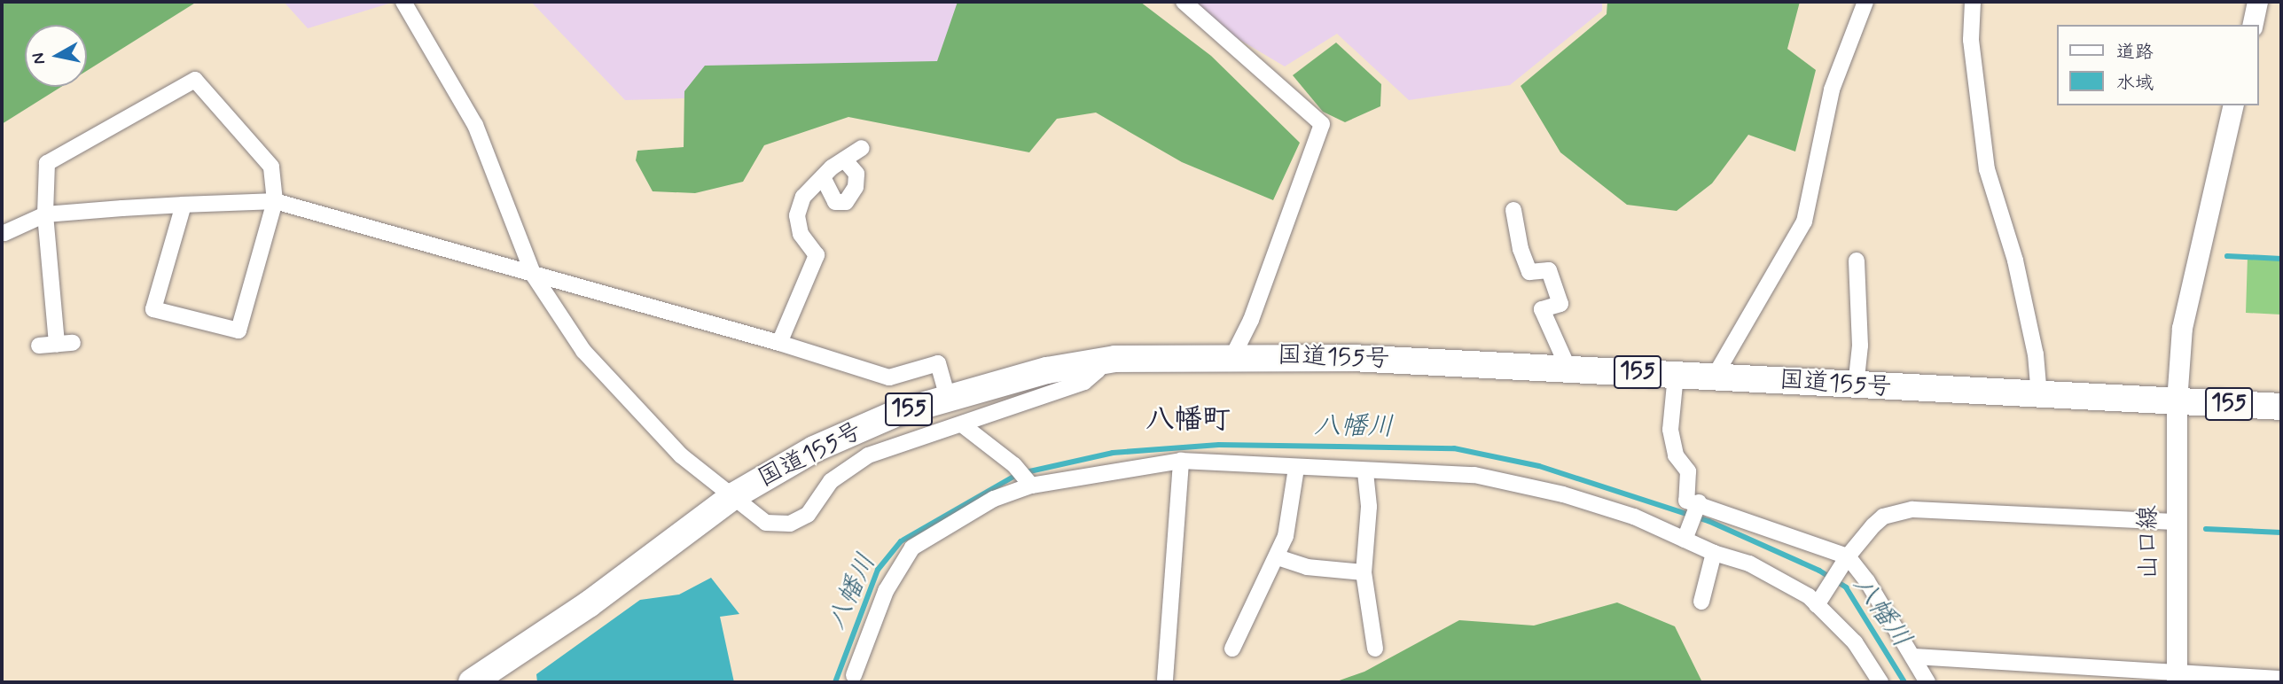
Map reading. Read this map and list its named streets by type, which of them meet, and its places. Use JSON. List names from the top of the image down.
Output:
{
  "streets": {
    "highway": ["国道155号", "155"],
    "street": ["山口線"]
  },
  "crossings": [
    ["国道155号", "山口線"]
  ],
  "districts": ["八幡町"],
  "water": ["八幡川"],
  "legend": ["道路", "水域"],
  "north": "left"
}
